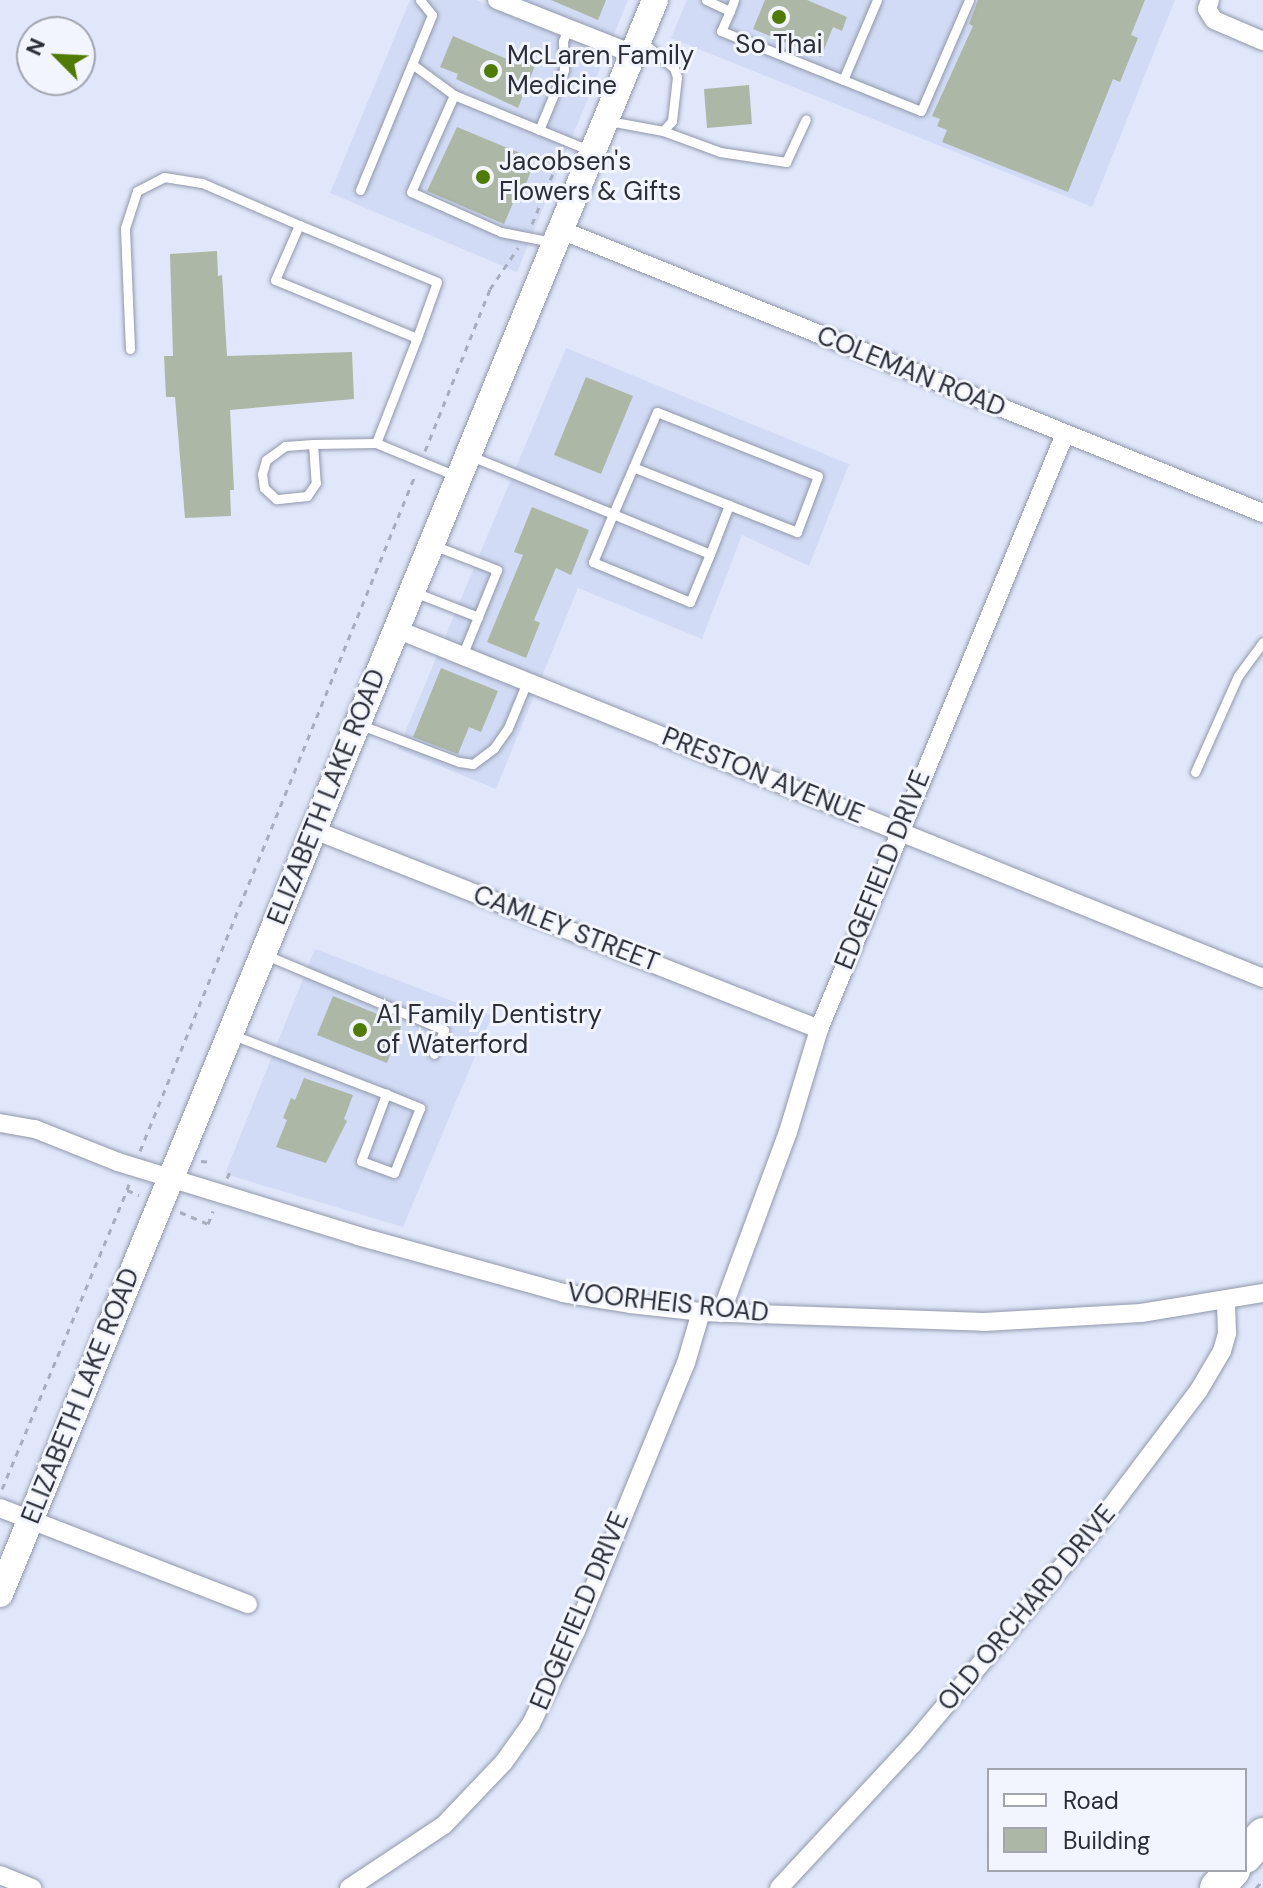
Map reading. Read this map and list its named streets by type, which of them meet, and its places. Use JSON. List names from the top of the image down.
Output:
{
  "streets": {
    "main road": ["ELIZABETH LAKE ROAD"],
    "street": [
      "COLEMAN ROAD",
      "PRESTON AVENUE",
      "EDGEFIELD DRIVE",
      "CAMLEY STREET",
      "VOORHEIS ROAD",
      "OLD ORCHARD DRIVE"
    ]
  },
  "crossings": [
    ["COLEMAN ROAD", "ELIZABETH LAKE ROAD"],
    ["COLEMAN ROAD", "EDGEFIELD DRIVE"],
    ["PRESTON AVENUE", "ELIZABETH LAKE ROAD"],
    ["PRESTON AVENUE", "EDGEFIELD DRIVE"],
    ["ELIZABETH LAKE ROAD", "CAMLEY STREET"],
    ["ELIZABETH LAKE ROAD", "VOORHEIS ROAD"],
    ["EDGEFIELD DRIVE", "CAMLEY STREET"],
    ["EDGEFIELD DRIVE", "VOORHEIS ROAD"],
    ["VOORHEIS ROAD", "OLD ORCHARD DRIVE"]
  ],
  "places": [
    "So Thai",
    "McLaren Family Medicine",
    "Jacobsen's Flowers & Gifts",
    "A1 Family Dentistry of Waterford"
  ],
  "legend": ["Road", "Building"],
  "north": "top left"
}
